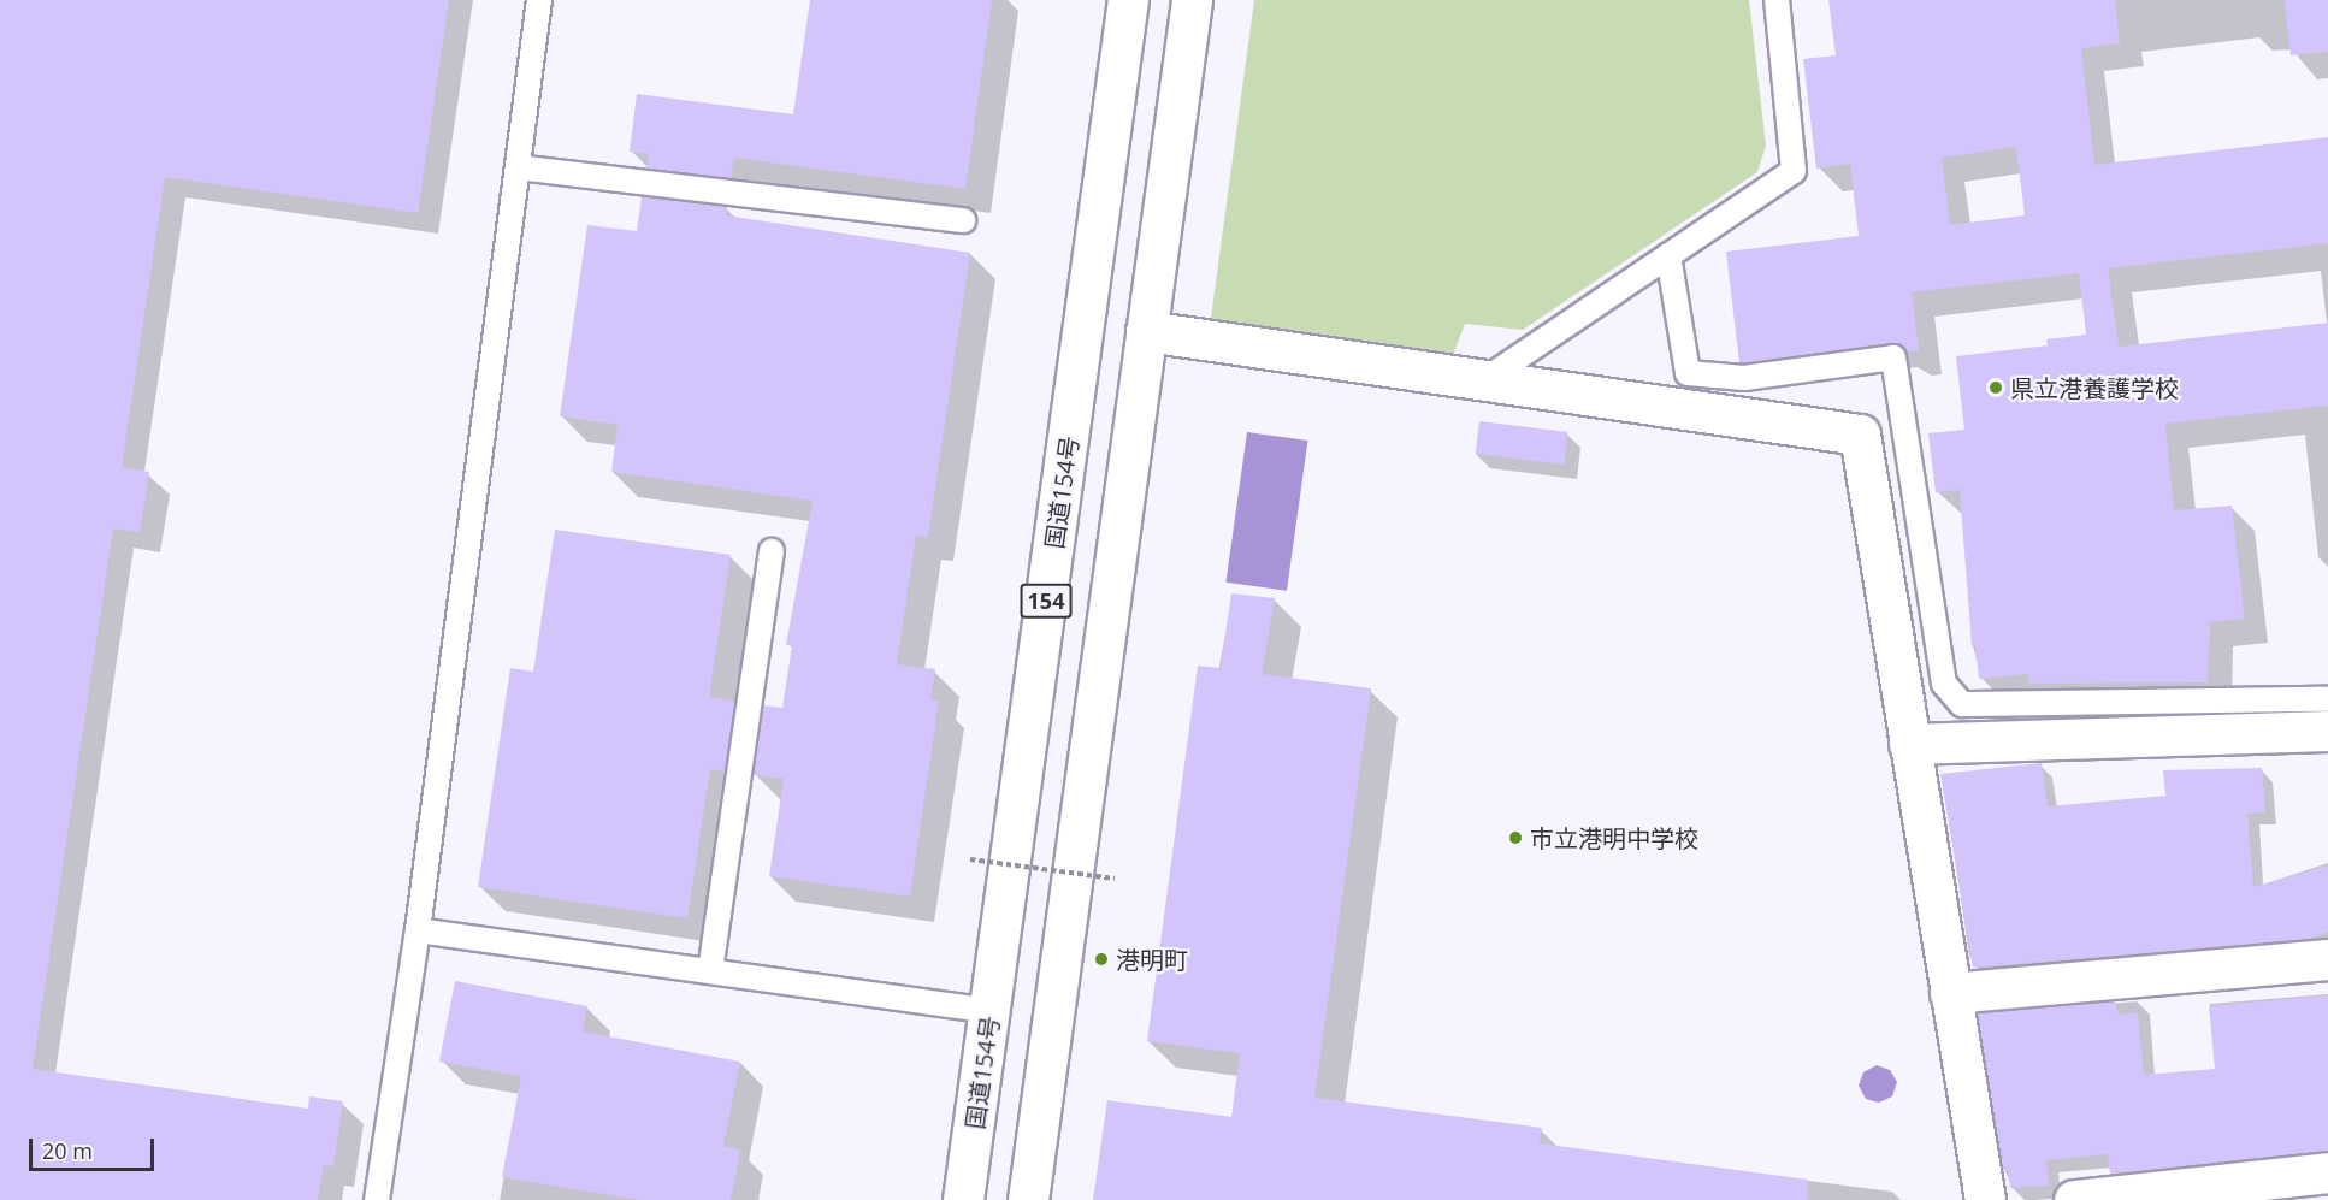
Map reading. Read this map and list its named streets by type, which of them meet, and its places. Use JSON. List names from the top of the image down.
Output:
{
  "streets": {
    "main road": ["国道154号", "154"]
  },
  "places": ["県立港養護学校", "市立港明中学校", "港明町"],
  "scale_bar": "20 m"
}
